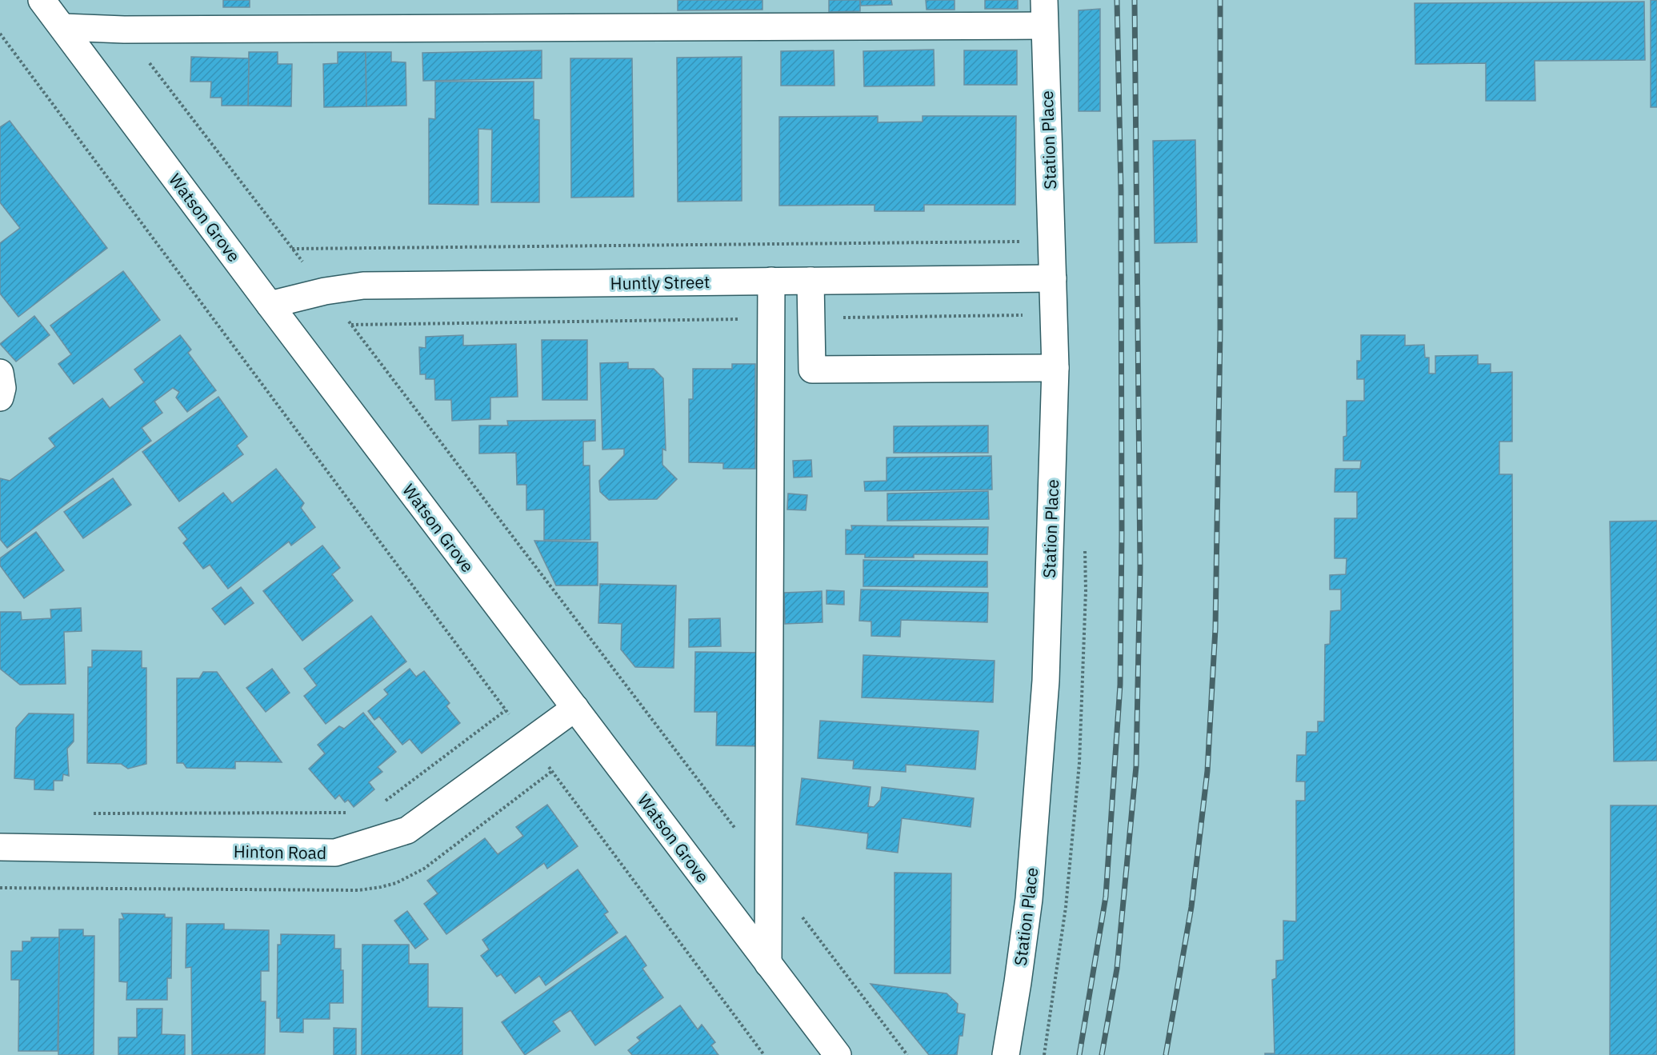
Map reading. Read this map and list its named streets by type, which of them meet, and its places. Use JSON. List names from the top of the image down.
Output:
{
  "streets": {
    "street": [
      "Station Place",
      "Watson Grove",
      "Huntly Street",
      "Hinton Road"
    ]
  },
  "crossings": [
    ["Station Place", "Huntly Street"],
    ["Watson Grove", "Huntly Street"],
    ["Watson Grove", "Hinton Road"]
  ]
}
